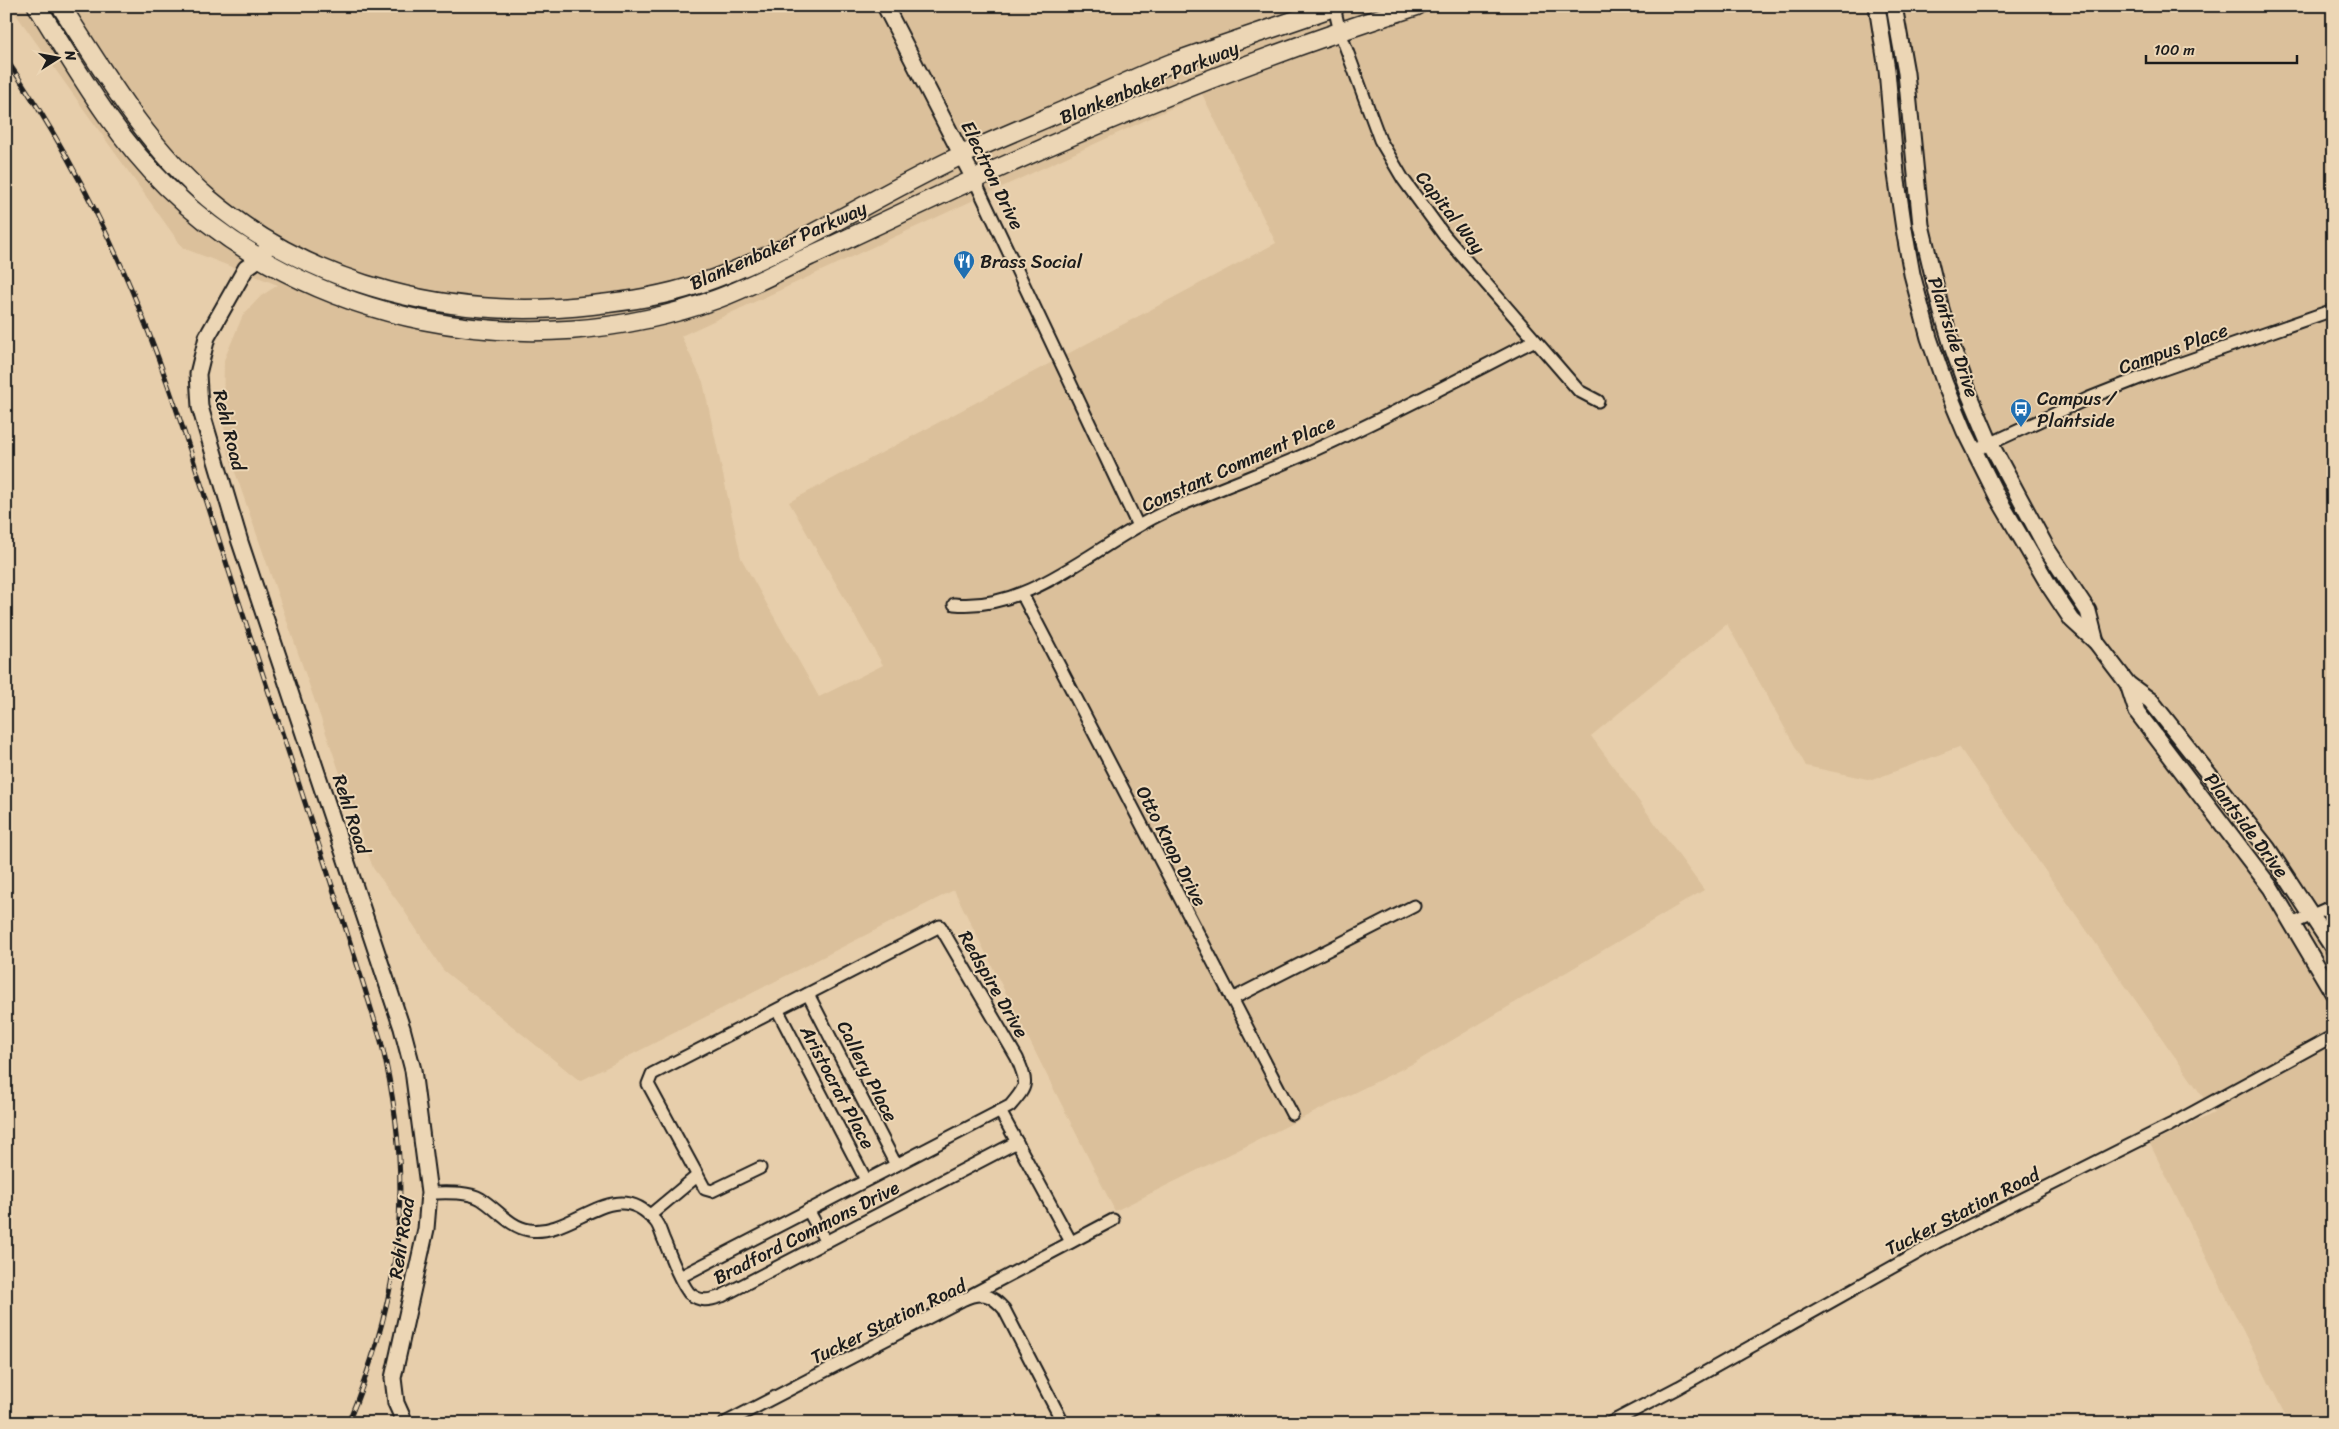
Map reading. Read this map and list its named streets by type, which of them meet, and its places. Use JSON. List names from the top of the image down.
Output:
{
  "streets": {
    "main road": ["Blankenbaker Parkway"],
    "street": [
      "Electron Drive",
      "Capital Way",
      "Plantside Drive",
      "Campus Place",
      "Rehl Road",
      "Constant Comment Place",
      "Otto Knop Drive",
      "Redspire Drive",
      "Callery Place",
      "Aristocrat Place",
      "Tucker Station Road",
      "Bradford Commons Drive"
    ]
  },
  "crossings": [
    ["Blankenbaker Parkway", "Electron Drive"],
    ["Blankenbaker Parkway", "Capital Way"],
    ["Blankenbaker Parkway", "Rehl Road"],
    ["Electron Drive", "Constant Comment Place"],
    ["Capital Way", "Constant Comment Place"],
    ["Plantside Drive", "Campus Place"],
    ["Rehl Road", "Bradford Commons Drive"],
    ["Constant Comment Place", "Otto Knop Drive"],
    ["Redspire Drive", "Callery Place"],
    ["Redspire Drive", "Aristocrat Place"],
    ["Redspire Drive", "Bradford Commons Drive"]
  ],
  "places": {
    "restaurant": ["Brass Social"],
    "bus stop": ["Campus / Plantside"]
  },
  "scale_bar": "100 m",
  "north": "right"
}
